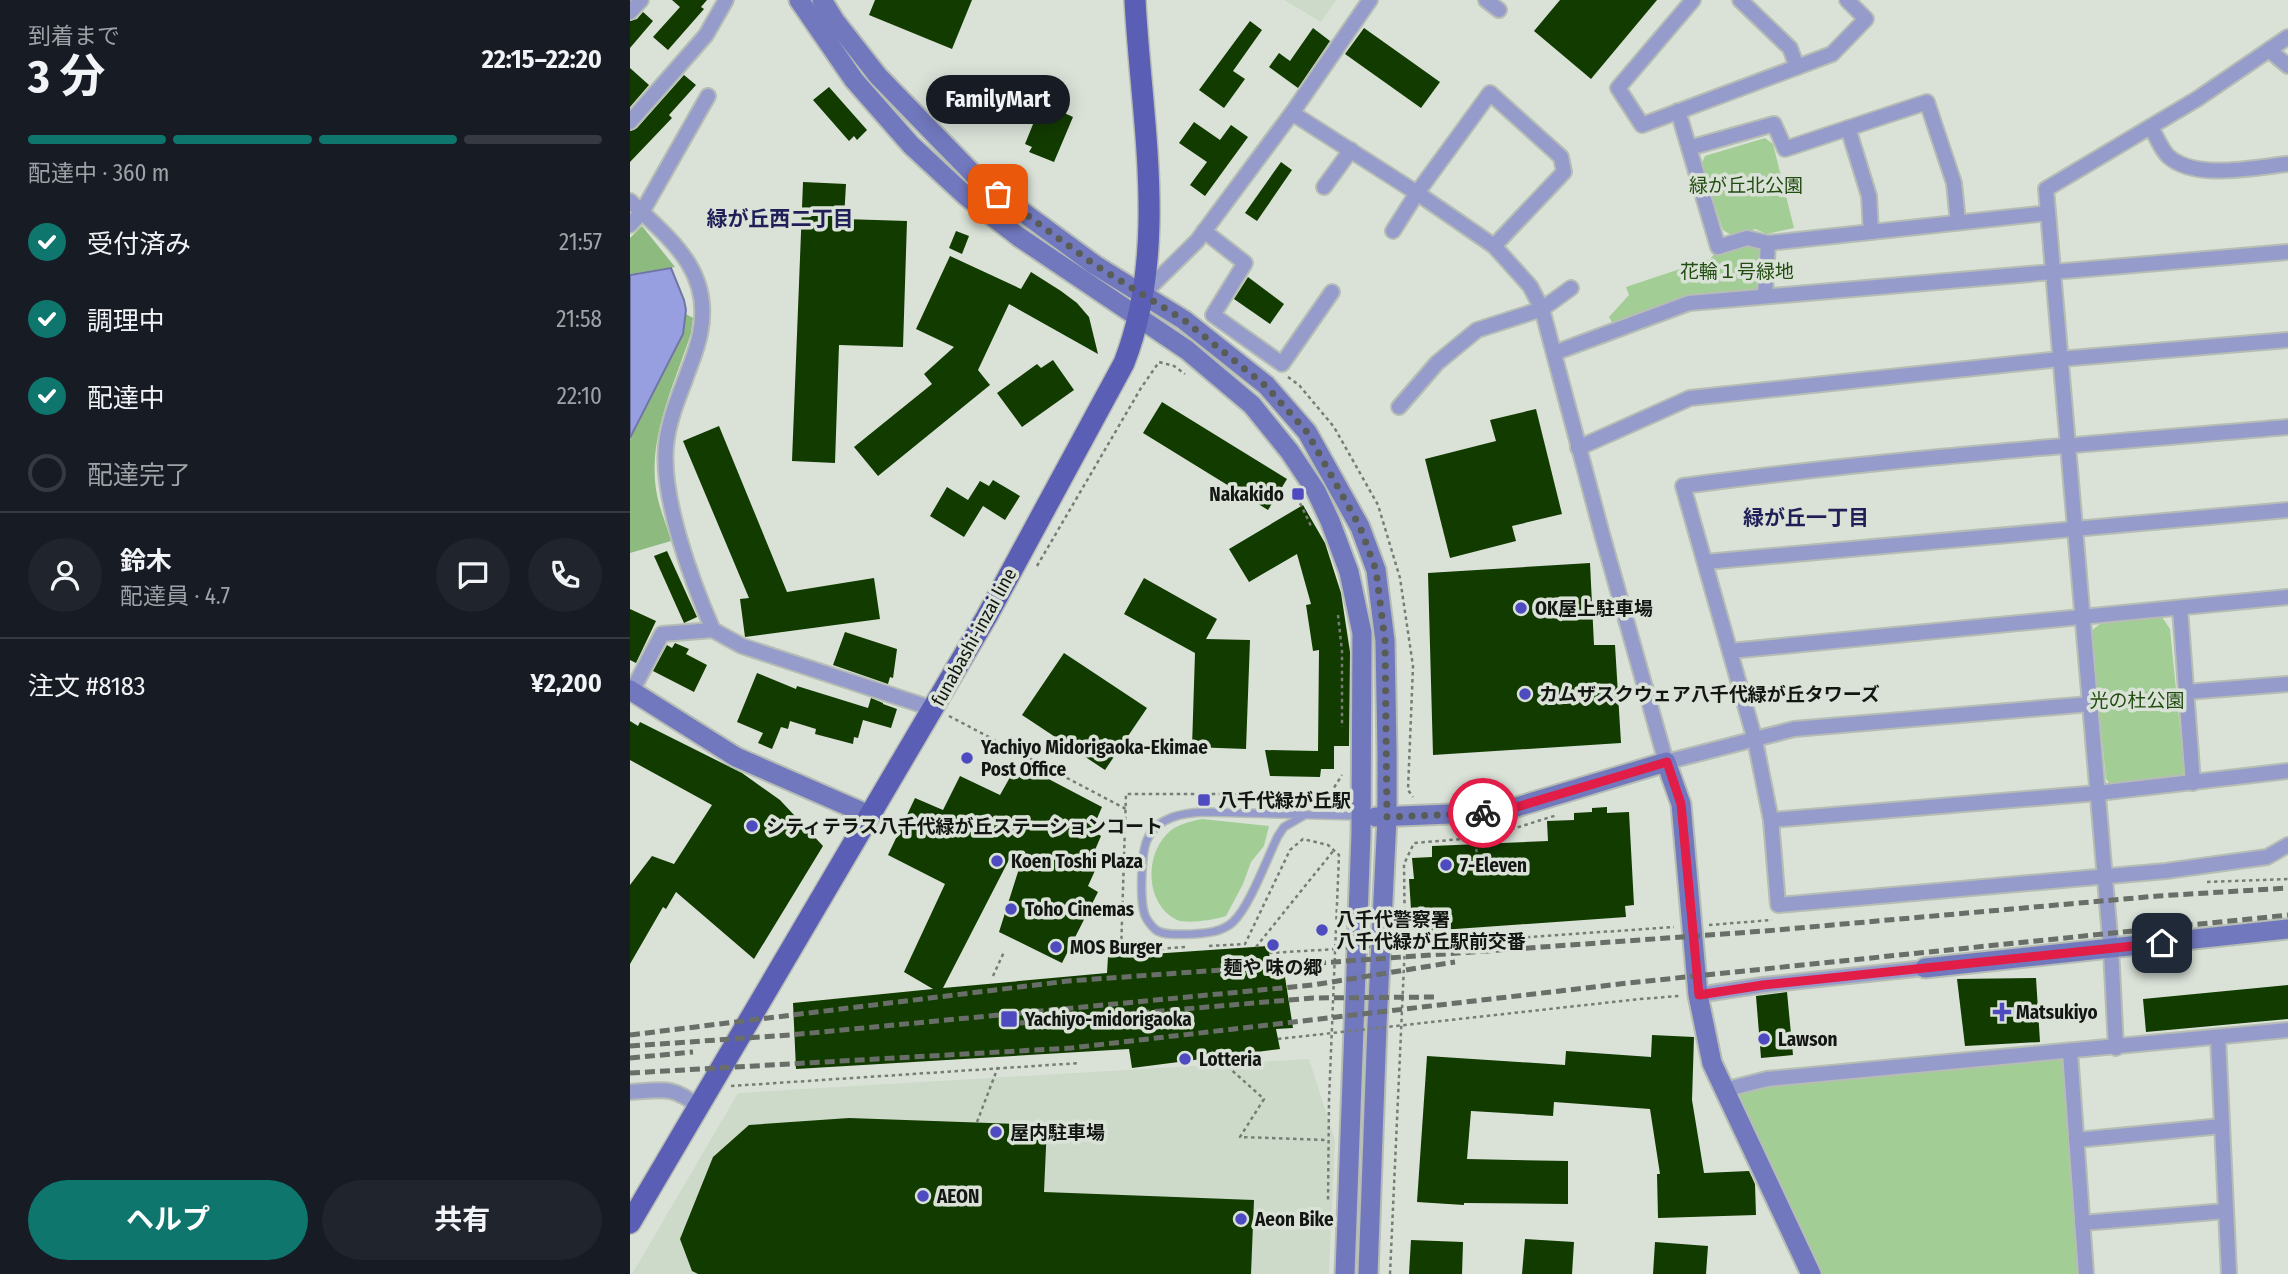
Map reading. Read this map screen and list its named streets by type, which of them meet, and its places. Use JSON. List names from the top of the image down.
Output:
{
  "streets": {
    "main road": ["funabashi-inzai line"]
  },
  "districts": ["緑が丘西二丁目", "緑が丘一丁目"],
  "parks": ["緑が丘北公園", "花輪１号緑地", "光の杜公園"],
  "places": {
    "other": [
      "FamilyMart",
      "OK屋上駐車場",
      "カムザスクウェア八千代緑が丘タワーズ",
      "Yachiyo Midorigaoka-Ekimae Post Office",
      "シティテラス八千代緑が丘ステーションコート",
      "Koen Toshi Plaza",
      "7-Eleven",
      "Toho Cinemas",
      "八千代警察署 八千代緑が丘駅前交番",
      "麺や 味の郷",
      "MOS Burger",
      "Lawson",
      "Lotteria",
      "屋内駐車場",
      "AEON",
      "Aeon Bike"
    ],
    "transit": ["Nakakido", "八千代緑が丘駅", "Yachiyo-midorigaoka"],
    "health": ["Matsukiyo"]
  },
  "page": {
    "heading": ["3 分", "到着まで", "22:15–22:20"],
    "panel": [
      "鈴木",
      "配達員 · 4.7",
      "注文 #8183",
      "¥2,200"
    ],
    "bubble": "FamilyMart",
    "bar": "配達中 · 360 m",
    "list": [
      ["受付済み", "21:57"],
      ["調理中", "21:58"],
      ["配達中", "22:10"],
      "配達完了"
    ],
    "buttons": ["ヘルプ", "共有"]
  }
}
